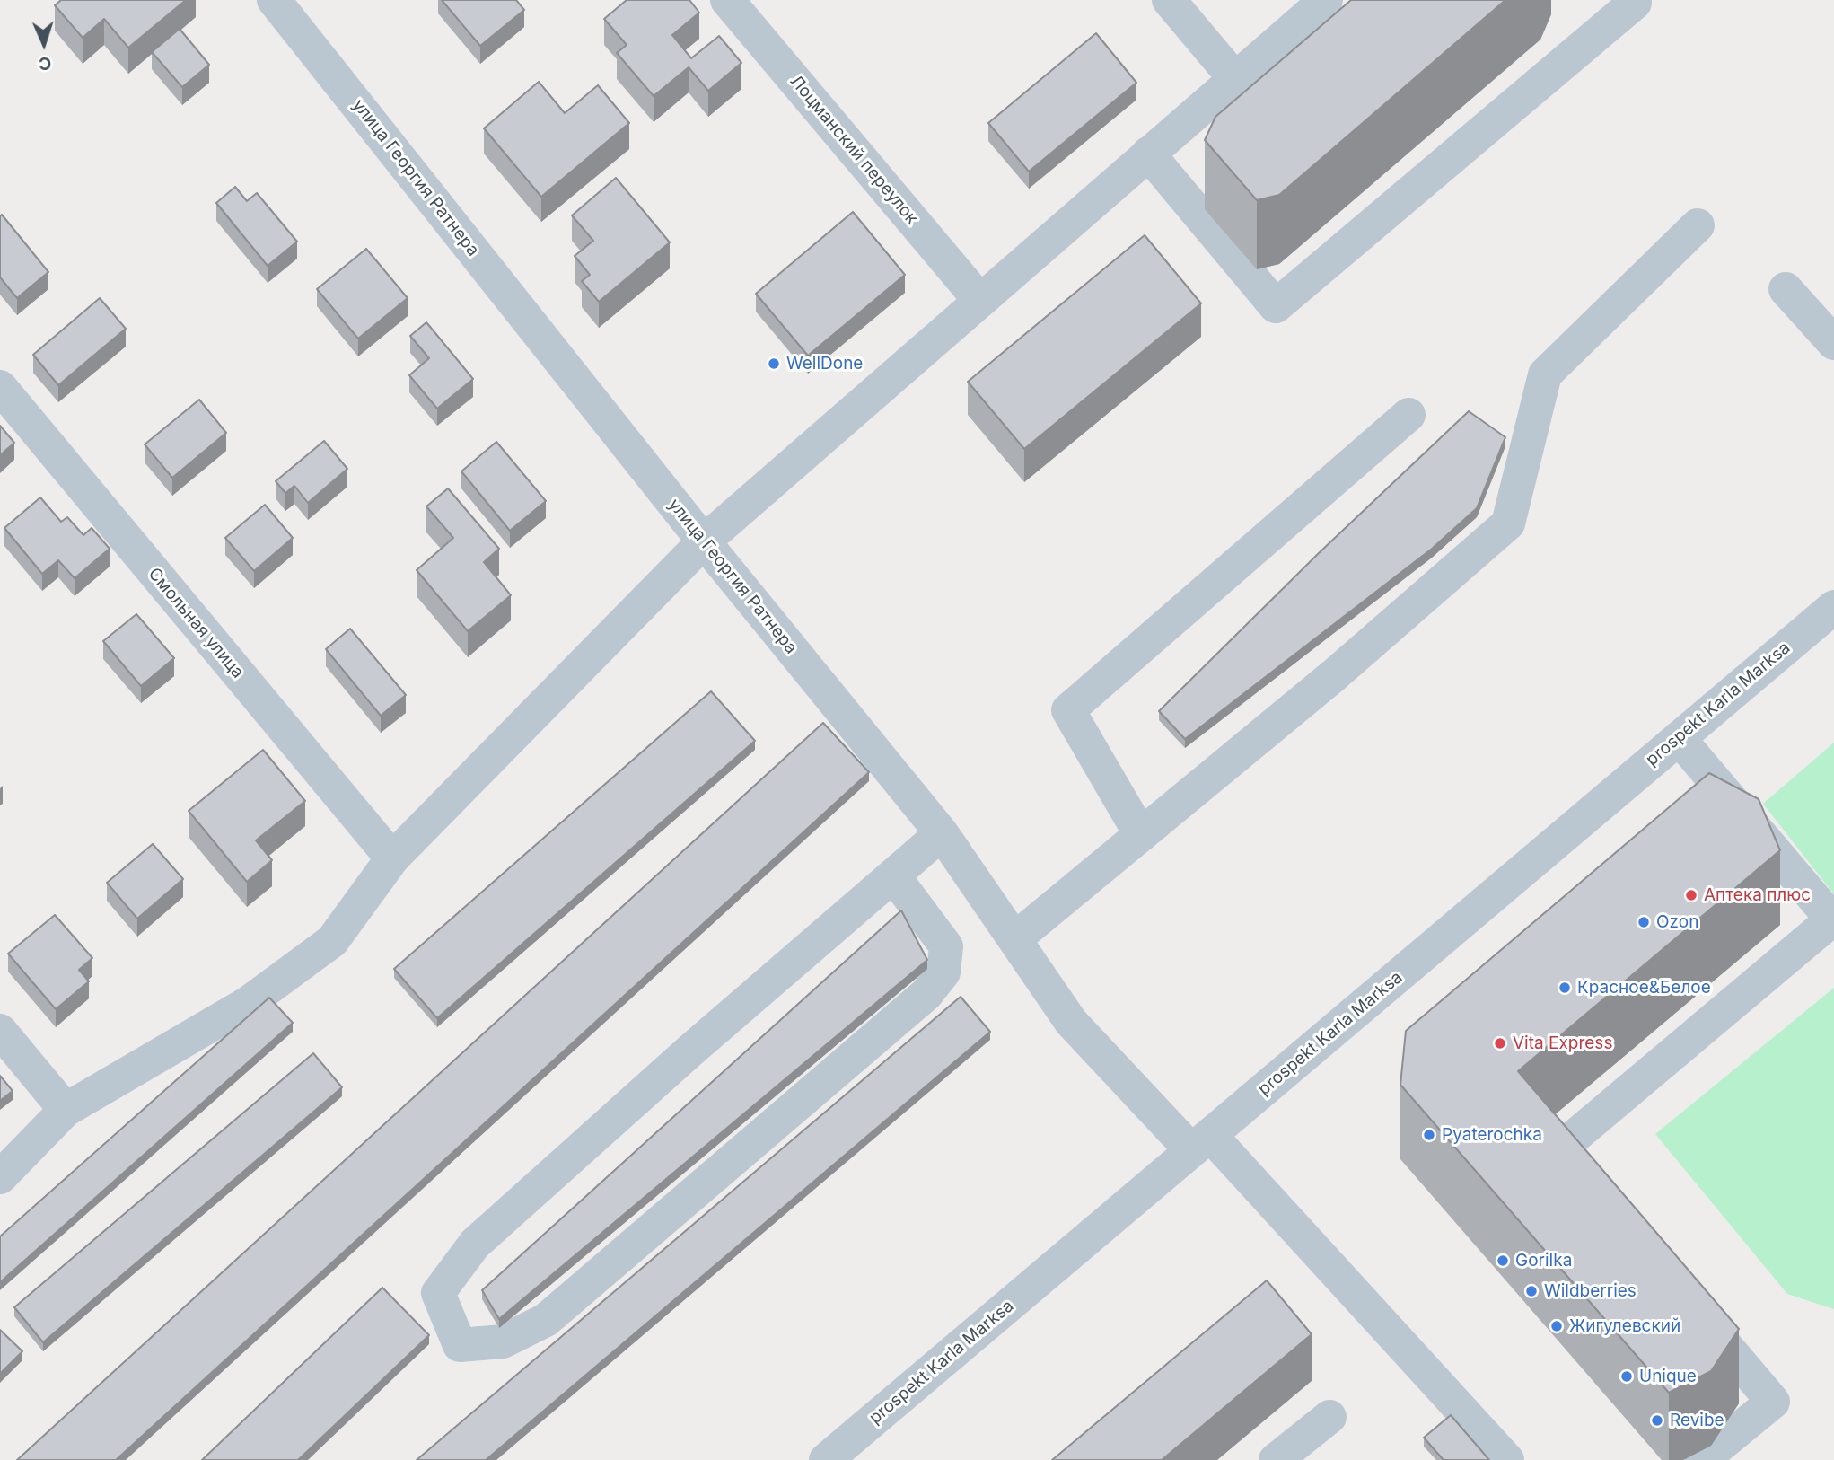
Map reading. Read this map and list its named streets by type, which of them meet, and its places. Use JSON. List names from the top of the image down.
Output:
{
  "streets": {
    "street": [
      "Лоцманский переулок",
      "улица Георгия Ратнера",
      "Смольная улица",
      "prospekt Karla Marksa"
    ]
  },
  "crossings": [
    ["улица Георгия Ратнера", "prospekt Karla Marksa"]
  ],
  "places": [
    "WellDone",
    "Аптека плюс",
    "Ozon",
    "Красное&Белое",
    "Vita Express",
    "Pyaterochka",
    "Gorilka",
    "Wildberries",
    "Жигулевский",
    "Unique",
    "Revibe"
  ],
  "north": "bottom"
}
